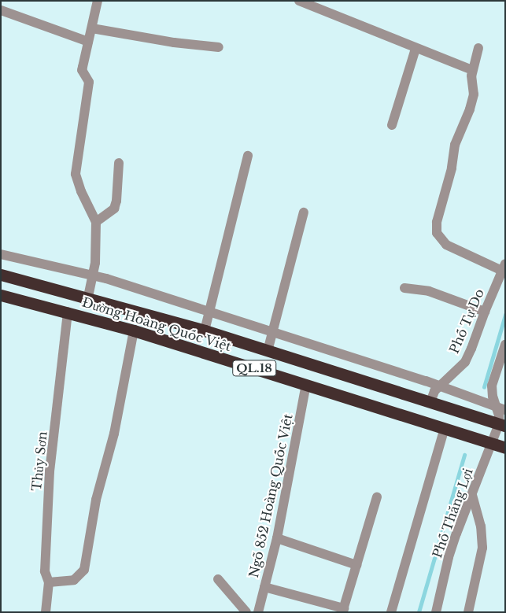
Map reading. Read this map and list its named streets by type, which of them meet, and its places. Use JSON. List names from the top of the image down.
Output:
{
  "streets": {
    "highway": ["Đường Hoàng Quốc Việt", "QL.18"],
    "street": [
      "Phố Tự Do",
      "Thủy Sơn",
      "Ngõ 852 Hoàng Quốc Việt",
      "Phố Thắng Lợi"
    ]
  },
  "crossings": [
    ["Phố Tự Do", "Đường Hoàng Quốc Việt"],
    ["Đường Hoàng Quốc Việt", "Thủy Sơn"],
    ["Đường Hoàng Quốc Việt", "Ngõ 852 Hoàng Quốc Việt"],
    ["Đường Hoàng Quốc Việt", "Phố Thắng Lợi"]
  ]
}
